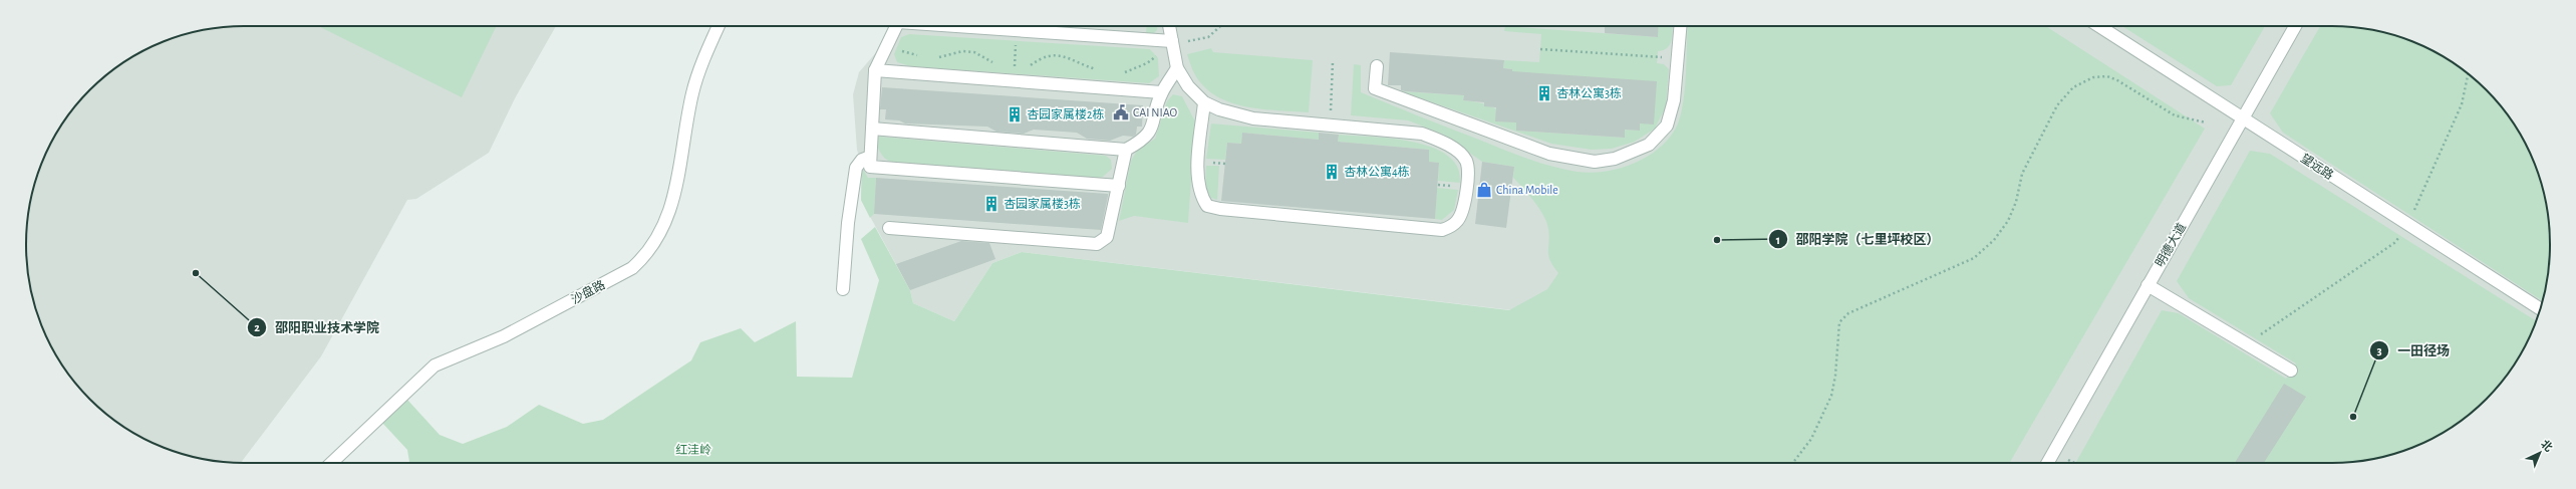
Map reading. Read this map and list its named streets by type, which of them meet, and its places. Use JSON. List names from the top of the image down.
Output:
{
  "streets": {
    "street": ["望远路", "明德大道", "沙盘路"]
  },
  "crossings": [
    ["望远路", "明德大道"]
  ],
  "parks": ["红洼岭"],
  "places": {
    "building": [
      "杏林公寓3栋",
      "杏园家属楼2栋",
      "杏林公寓4栋",
      "杏园家属楼3栋"
    ],
    "public building": ["CAI NIAO"],
    "shop": ["China Mobile"],
    "other": ["邵阳学院（七里坪校区）", "邵阳职业技术学院", "一田径场"]
  },
  "north": "top right"
}
